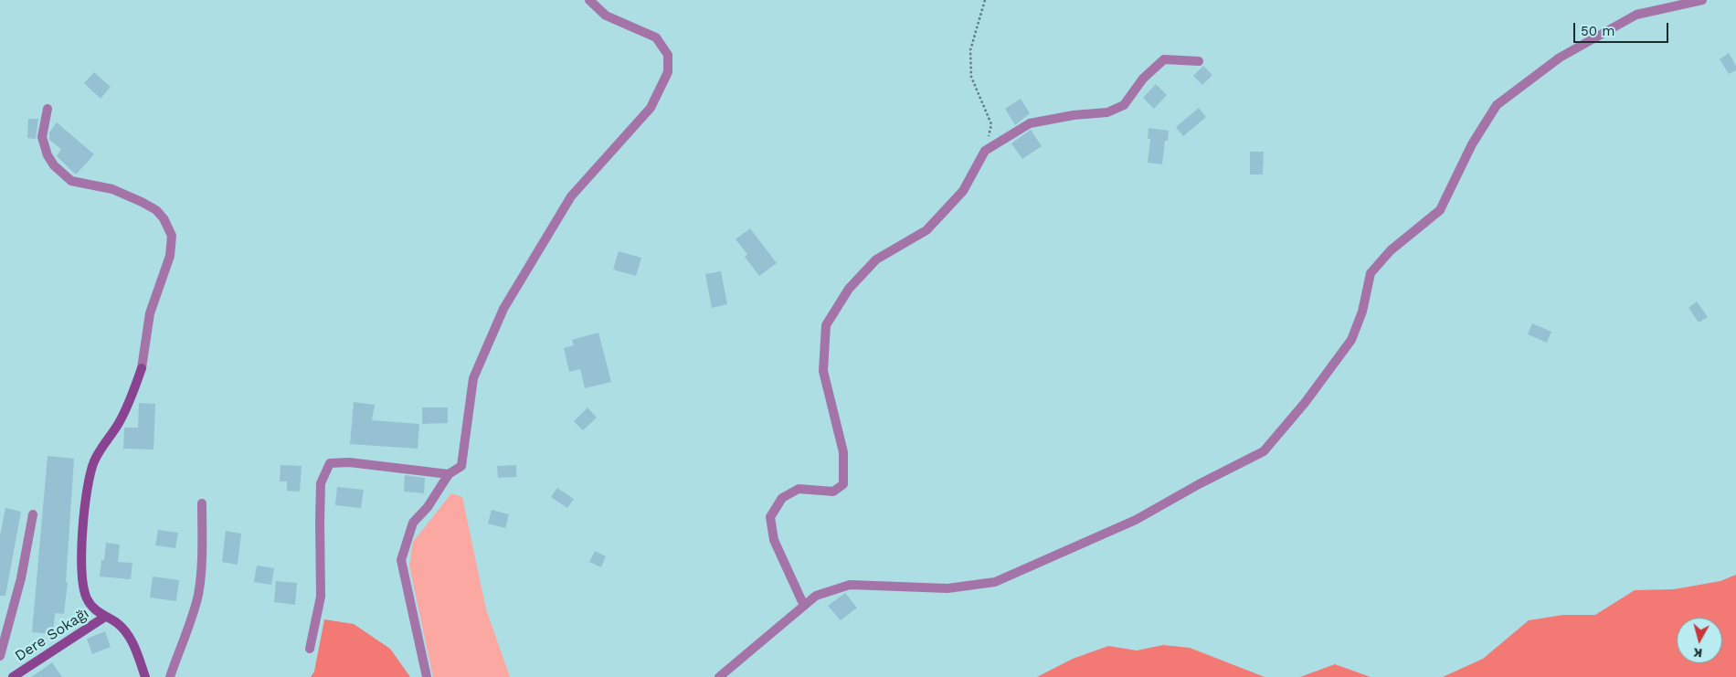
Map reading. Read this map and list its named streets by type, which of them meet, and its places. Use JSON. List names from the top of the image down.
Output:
{
  "streets": {
    "street": ["Dere Sokağı"]
  },
  "scale_bar": "50 m",
  "north": "bottom"
}
